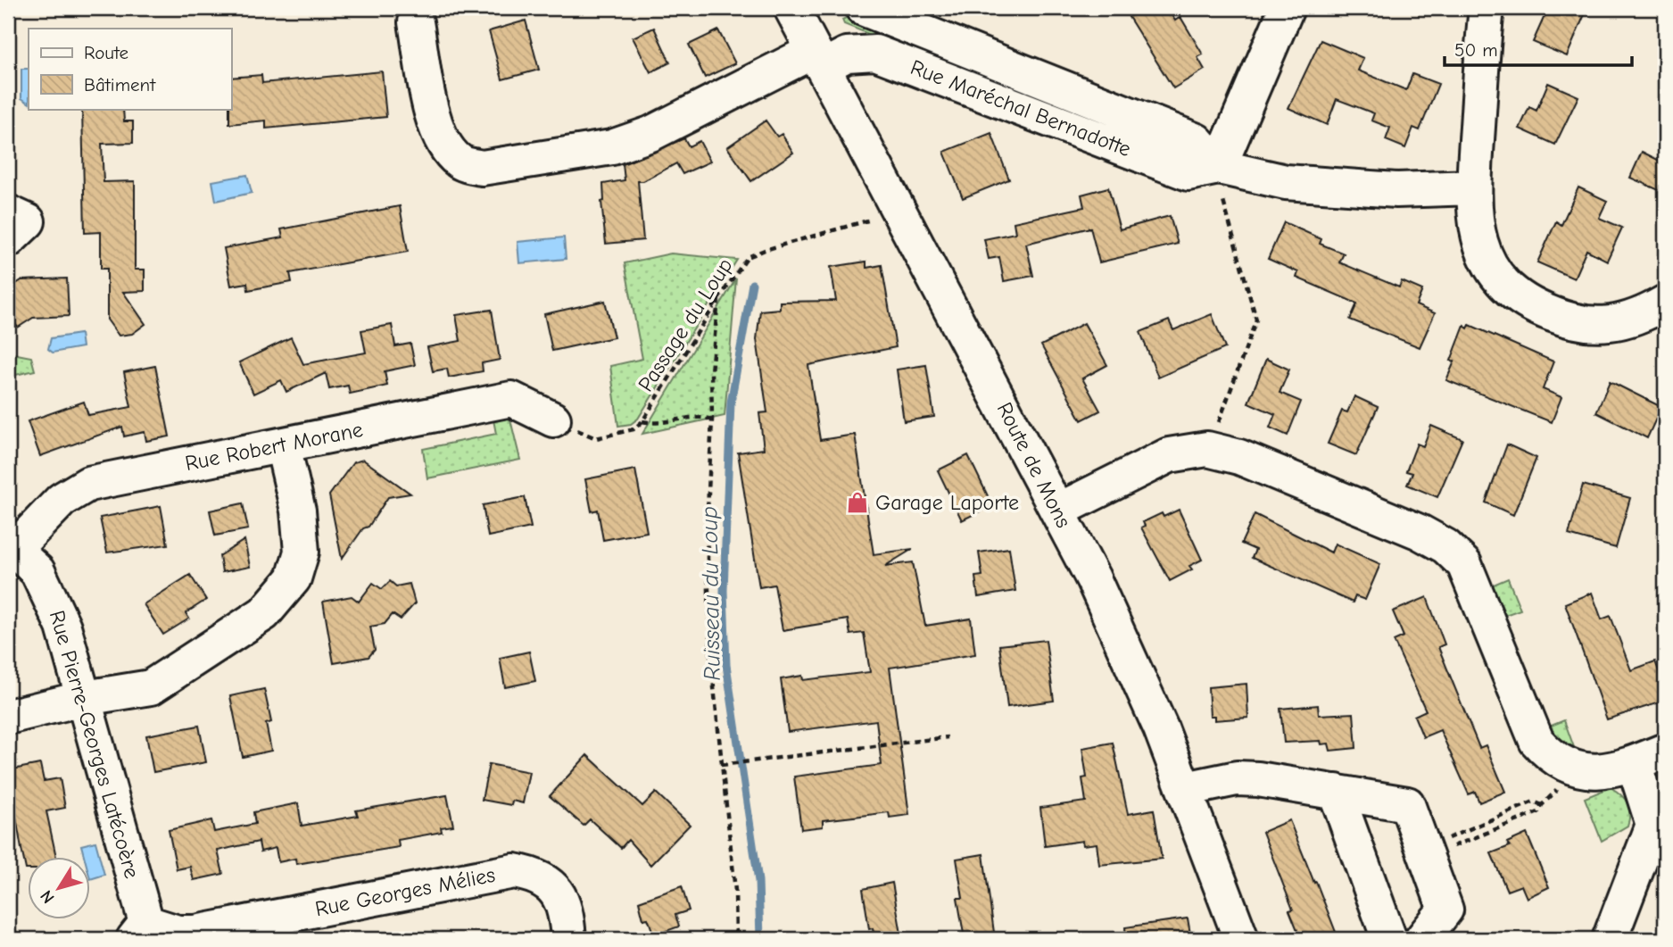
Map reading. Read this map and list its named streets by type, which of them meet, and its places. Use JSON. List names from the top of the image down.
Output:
{
  "streets": {
    "street": [
      "Rue Maréchal Bernadotte",
      "Rue Robert Morane",
      "Route de Mons",
      "Rue Pierre-Georges Latécoère",
      "Rue Georges Mélies"
    ],
    "path": ["Passage du Loup"]
  },
  "crossings": [
    ["Rue Maréchal Bernadotte", "Route de Mons"],
    ["Passage du Loup", "Rue Robert Morane"],
    ["Rue Robert Morane", "Rue Pierre-Georges Latécoère"],
    ["Rue Pierre-Georges Latécoère", "Rue Georges Mélies"]
  ],
  "water": ["Ruisseau du Loup"],
  "places": {
    "shop": ["Garage Laporte"]
  },
  "legend": ["Route", "Bâtiment"],
  "scale_bar": "50 m",
  "north": "bottom left"
}
